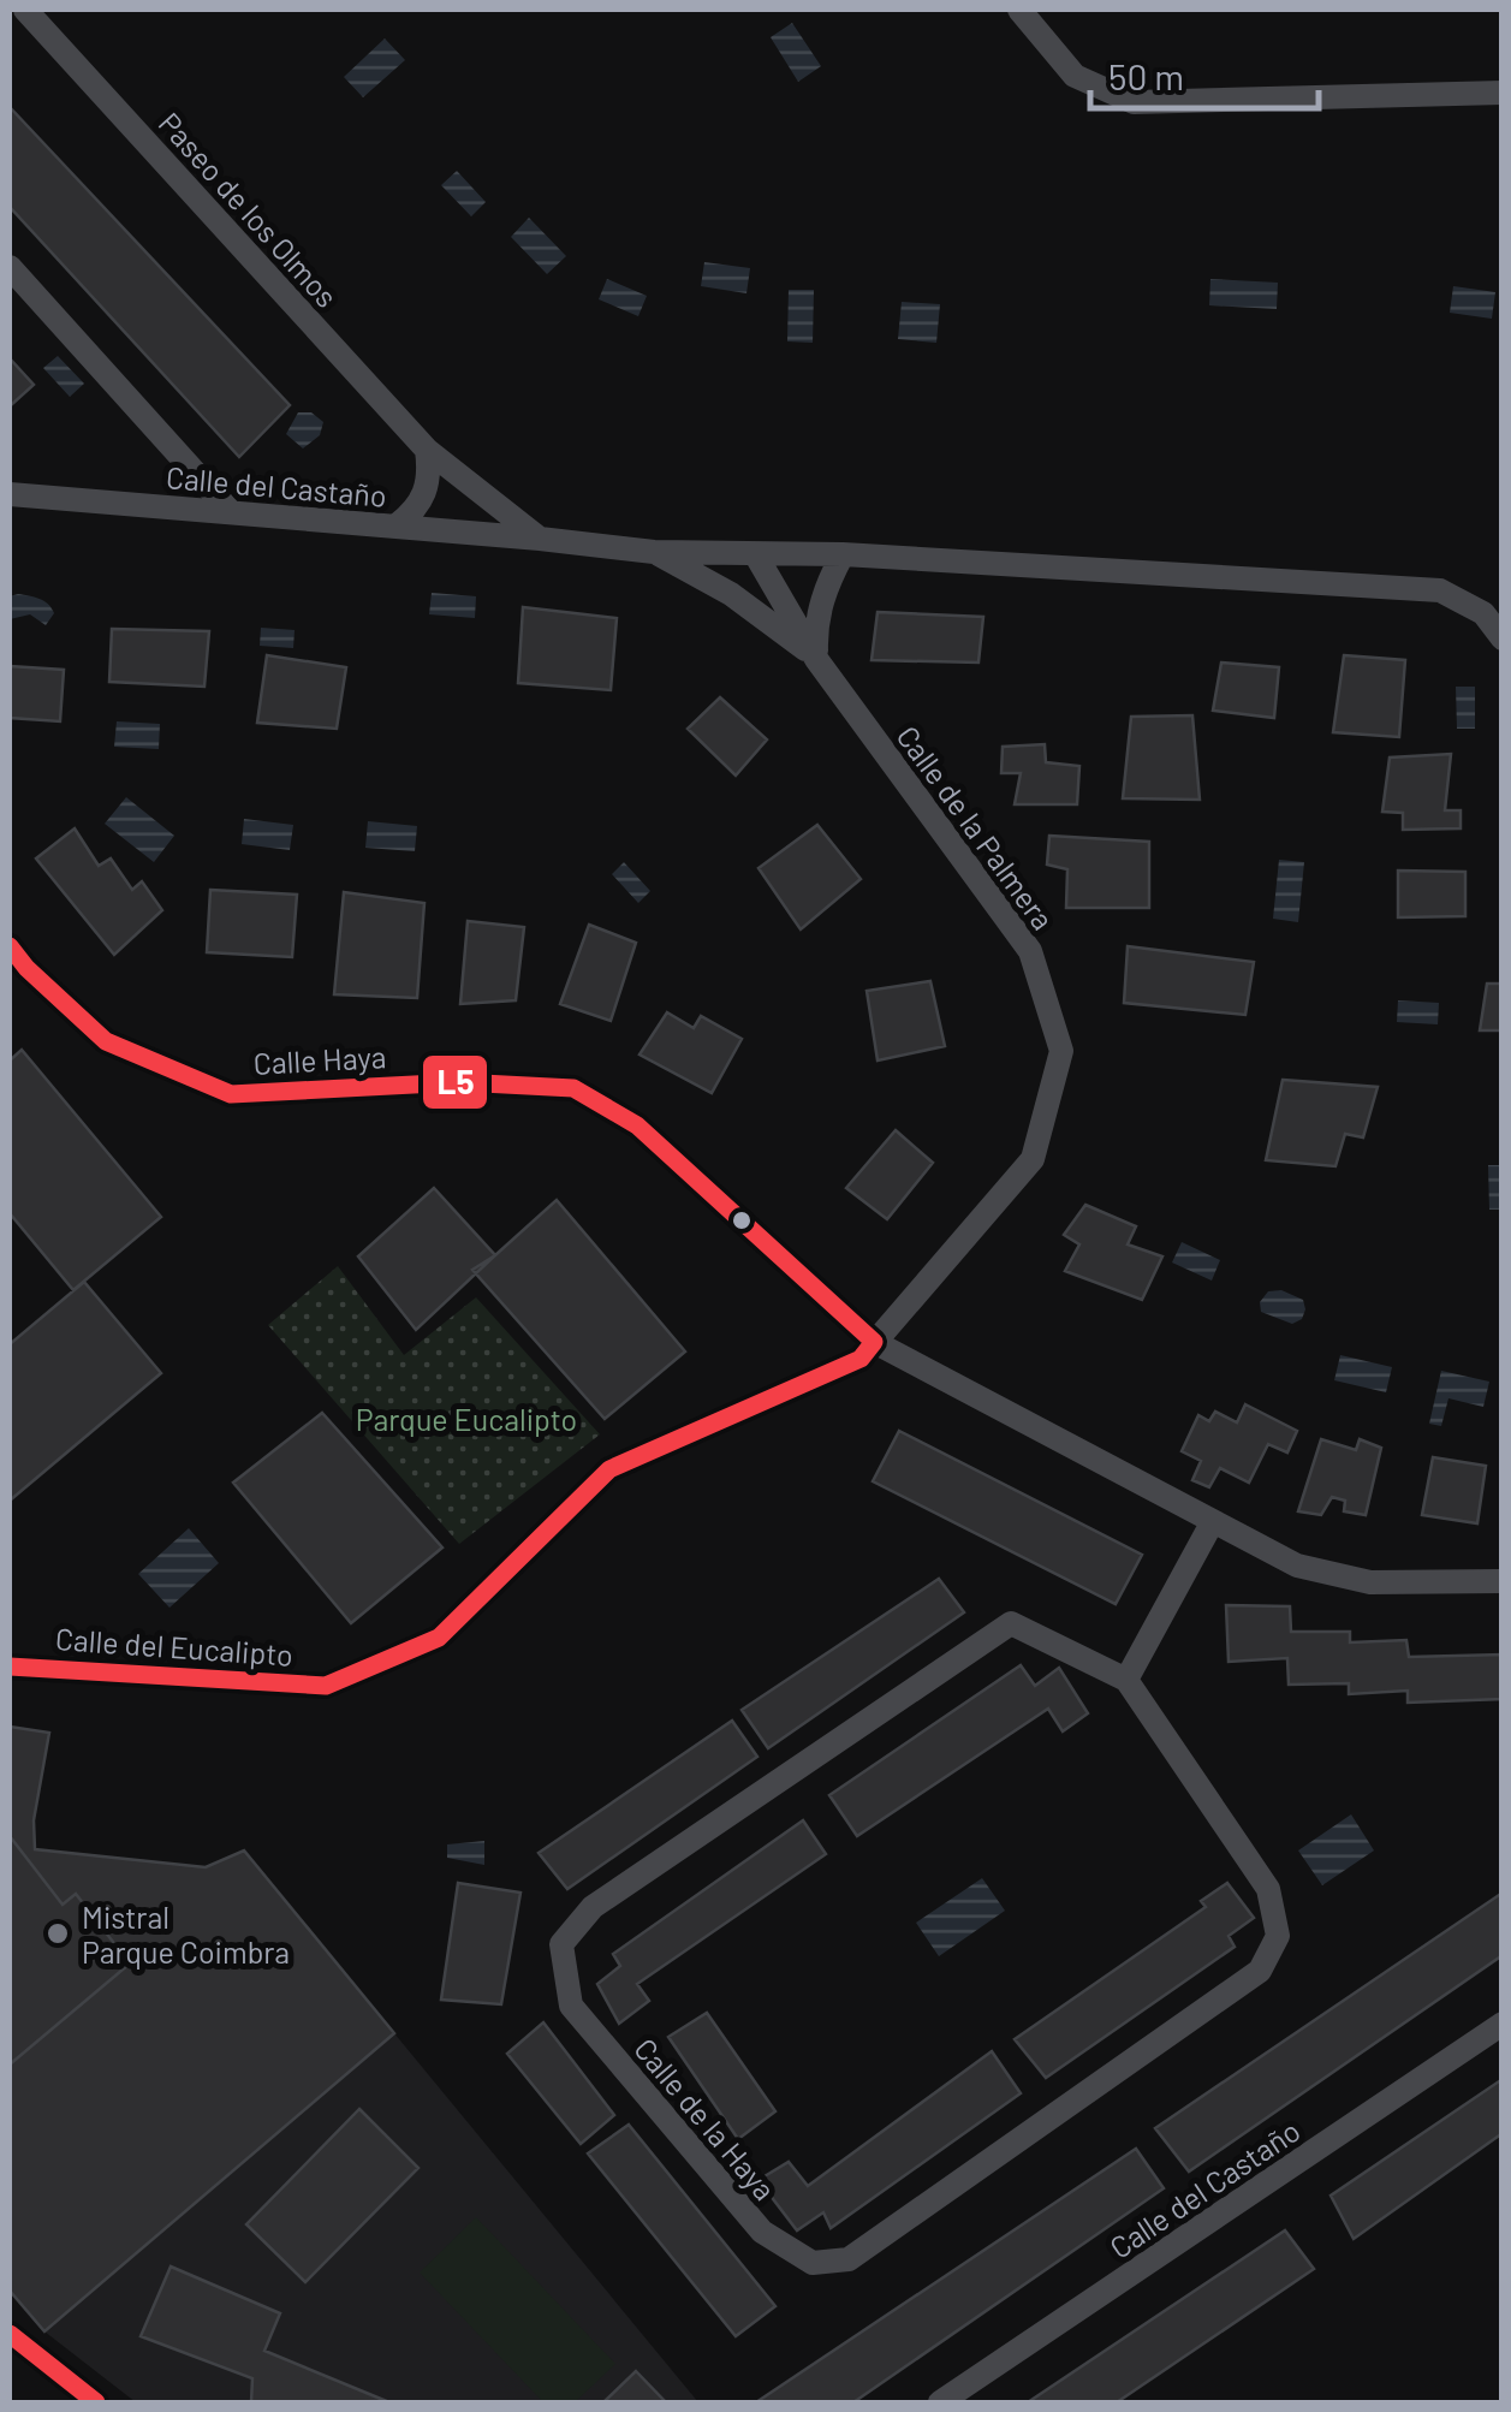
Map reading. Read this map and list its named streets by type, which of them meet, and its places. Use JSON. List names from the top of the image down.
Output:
{
  "streets": {
    "street": [
      "Paseo de los Olmos",
      "Calle del Castaño",
      "Calle de la Palmera",
      "Calle Haya",
      "Calle del Eucalipto",
      "Calle de la Haya"
    ]
  },
  "crossings": [
    ["Paseo de los Olmos", "Calle del Castaño"],
    ["Calle de la Palmera", "Calle Haya"],
    ["Calle de la Palmera", "Calle del Eucalipto"],
    ["Calle Haya", "Calle del Eucalipto"]
  ],
  "parks": ["Parque Eucalipto"],
  "places": ["Mistral Parque Coimbra"],
  "lines": ["transit line L5"],
  "scale_bar": "50 m"
}
